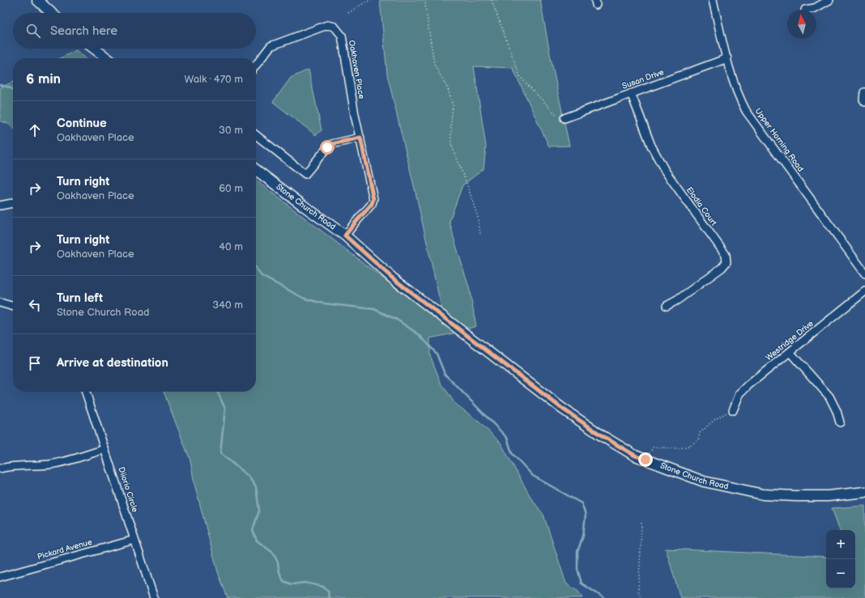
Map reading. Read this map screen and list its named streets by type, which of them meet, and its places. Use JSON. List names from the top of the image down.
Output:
{
  "streets": {
    "main road": ["Stone Church Road"],
    "street": [
      "Oakhaven Place",
      "Susan Drive",
      "Upper Horning Road",
      "Elodia Court",
      "Westridge Drive",
      "Diiorio Circle",
      "Pickard Avenue"
    ]
  },
  "crossings": [
    ["Oakhaven Place", "Stone Church Road"],
    ["Susan Drive", "Upper Horning Road"],
    ["Susan Drive", "Elodia Court"],
    ["Diiorio Circle", "Pickard Avenue"]
  ],
  "north": "top",
  "page": {
    "search": "Search here",
    "heading": ["6 min", "Walk · 470 m"],
    "list": [
      ["Continue", "Oakhaven Place", "30 m"],
      ["Turn right", "Oakhaven Place", "60 m"],
      ["Turn right", "Oakhaven Place", "40 m"],
      ["Turn left", "Stone Church Road", "340 m"],
      "Arrive at destination"
    ],
    "map_buttons": ["+", "−"]
  }
}
